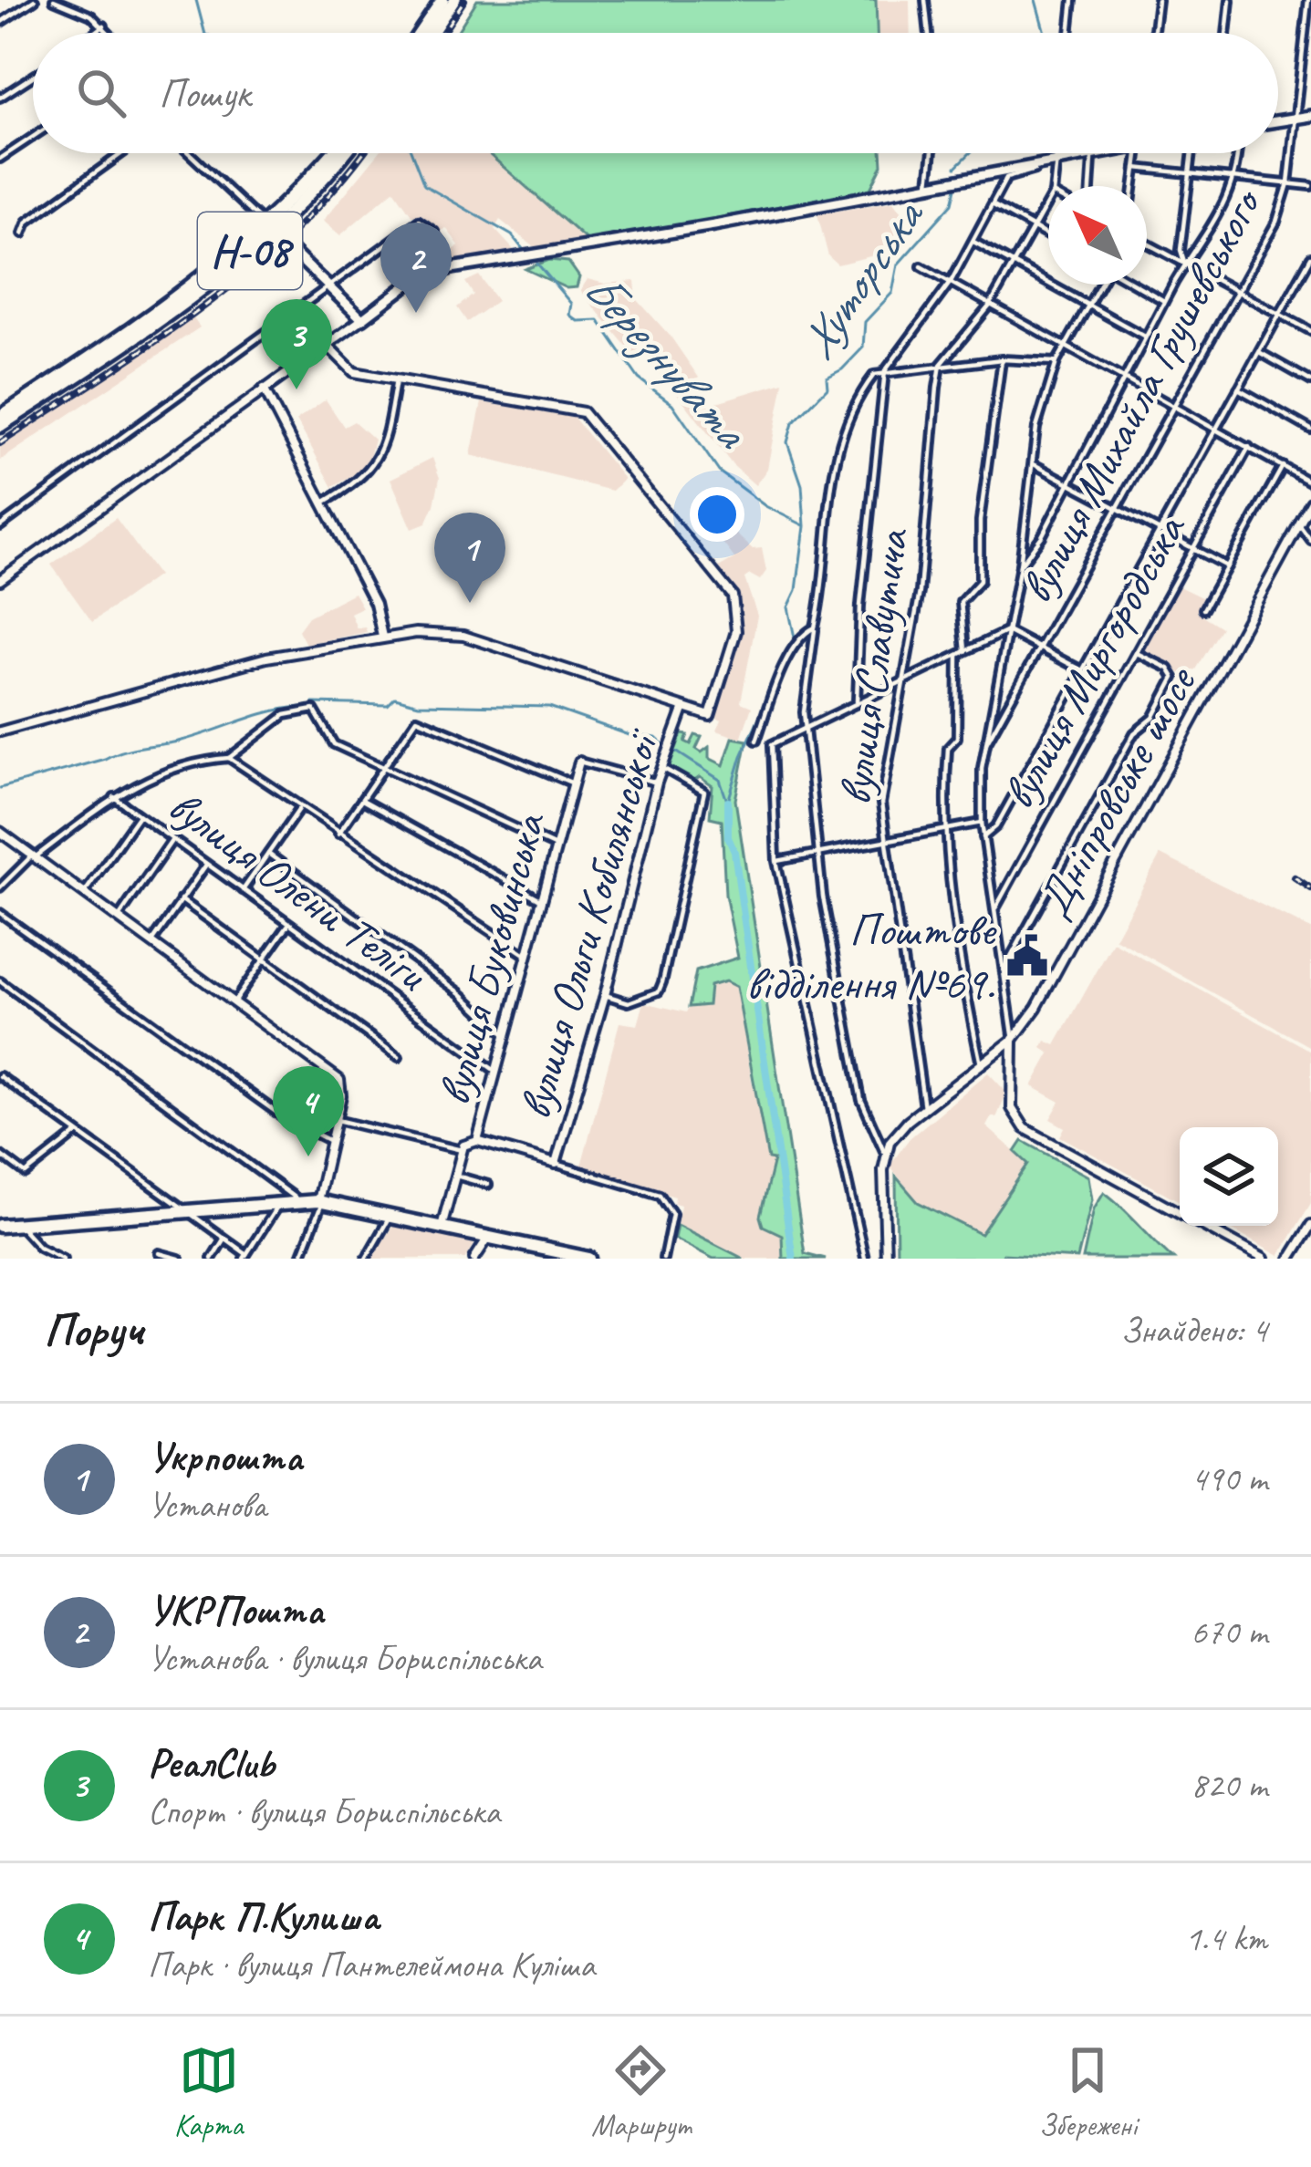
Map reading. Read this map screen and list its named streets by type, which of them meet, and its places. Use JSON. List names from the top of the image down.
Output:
{
  "streets": {
    "main road": ["Н-08"],
    "street": [
      "вулиця Михайла Грушевського",
      "вулиця Миргородська",
      "вулиця Славутича",
      "Дніпровське шосе",
      "вулиця Олени Теліги",
      "вулиця Ольги Кобилянської",
      "вулиця Буковинська"
    ]
  },
  "crossings": [
    ["вулиця Славутича", "Дніпровське шосе"],
    ["вулиця Олени Теліги", "вулиця Буковинська"]
  ],
  "water": ["Хуторська", "Березнувата"],
  "places": {
    "public building": ["Поштове відділення №69."]
  },
  "north": "top left",
  "page": {
    "search": "Пошук",
    "pins": [
      "2",
      "3",
      "1",
      "4"
    ],
    "heading": ["Поруч", "Знайдено: 4"],
    "list": [
      {
        "mark": "1",
        "name": "Укрпошта",
        "note": "Установа",
        "value": "490 m"
      },
      {
        "mark": "2",
        "name": "УКРПошта",
        "note": "Установа · вулиця Бориспільська",
        "value": "670 m"
      },
      {
        "mark": "3",
        "name": "РеалClub",
        "note": "Спорт · вулиця Бориспільська",
        "value": "820 m"
      },
      {
        "mark": "4",
        "name": "Парк П.Кулиша",
        "note": "Парк · вулиця Пантелеймона Куліша",
        "value": "1.4 km"
      }
    ],
    "nav": ["Карта", "Маршрут", "Збережені"]
  }
}
